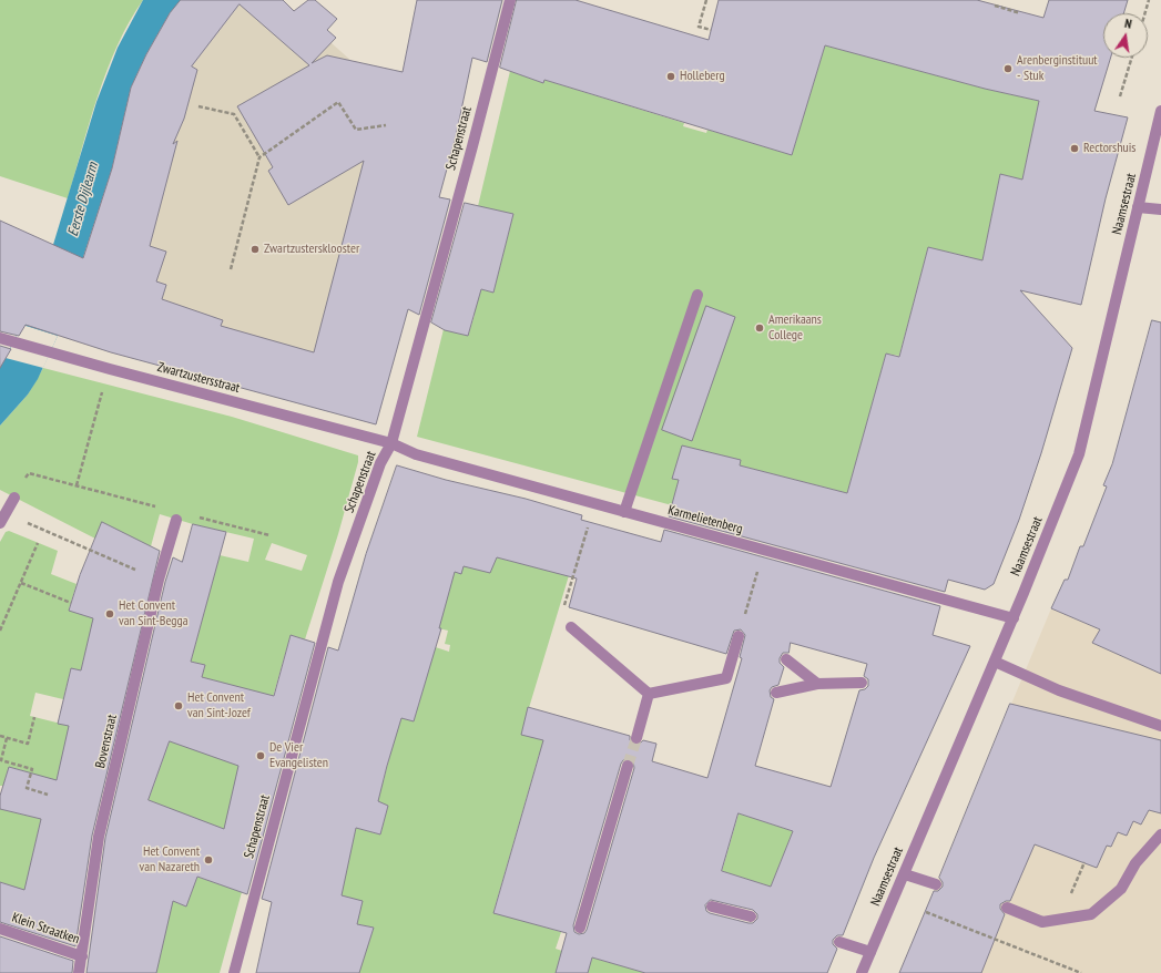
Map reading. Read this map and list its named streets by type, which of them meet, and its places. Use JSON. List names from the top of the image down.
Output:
{
  "streets": {
    "street": [
      "Schapenstraat",
      "Naamsestraat",
      "Zwartzustersstraat",
      "Karmelietenberg",
      "Bovenstraat",
      "Klein Straatken"
    ]
  },
  "crossings": [
    ["Schapenstraat", "Zwartzustersstraat"],
    ["Schapenstraat", "Karmelietenberg"],
    ["Naamsestraat", "Karmelietenberg"],
    ["Zwartzustersstraat", "Karmelietenberg"],
    ["Bovenstraat", "Klein Straatken"]
  ],
  "water": ["Eerste Dijlearm"],
  "places": [
    "Arenberginstituut - Stuk",
    "Holleberg",
    "Rectorshuis",
    "Zwartzustersklooster",
    "Amerikaans College",
    "Het Convent van Sint-Begga",
    "Het Convent van Sint-Jozef",
    "De Vier Evangelisten",
    "Het Convent van Nazareth"
  ],
  "north": "top"
}
